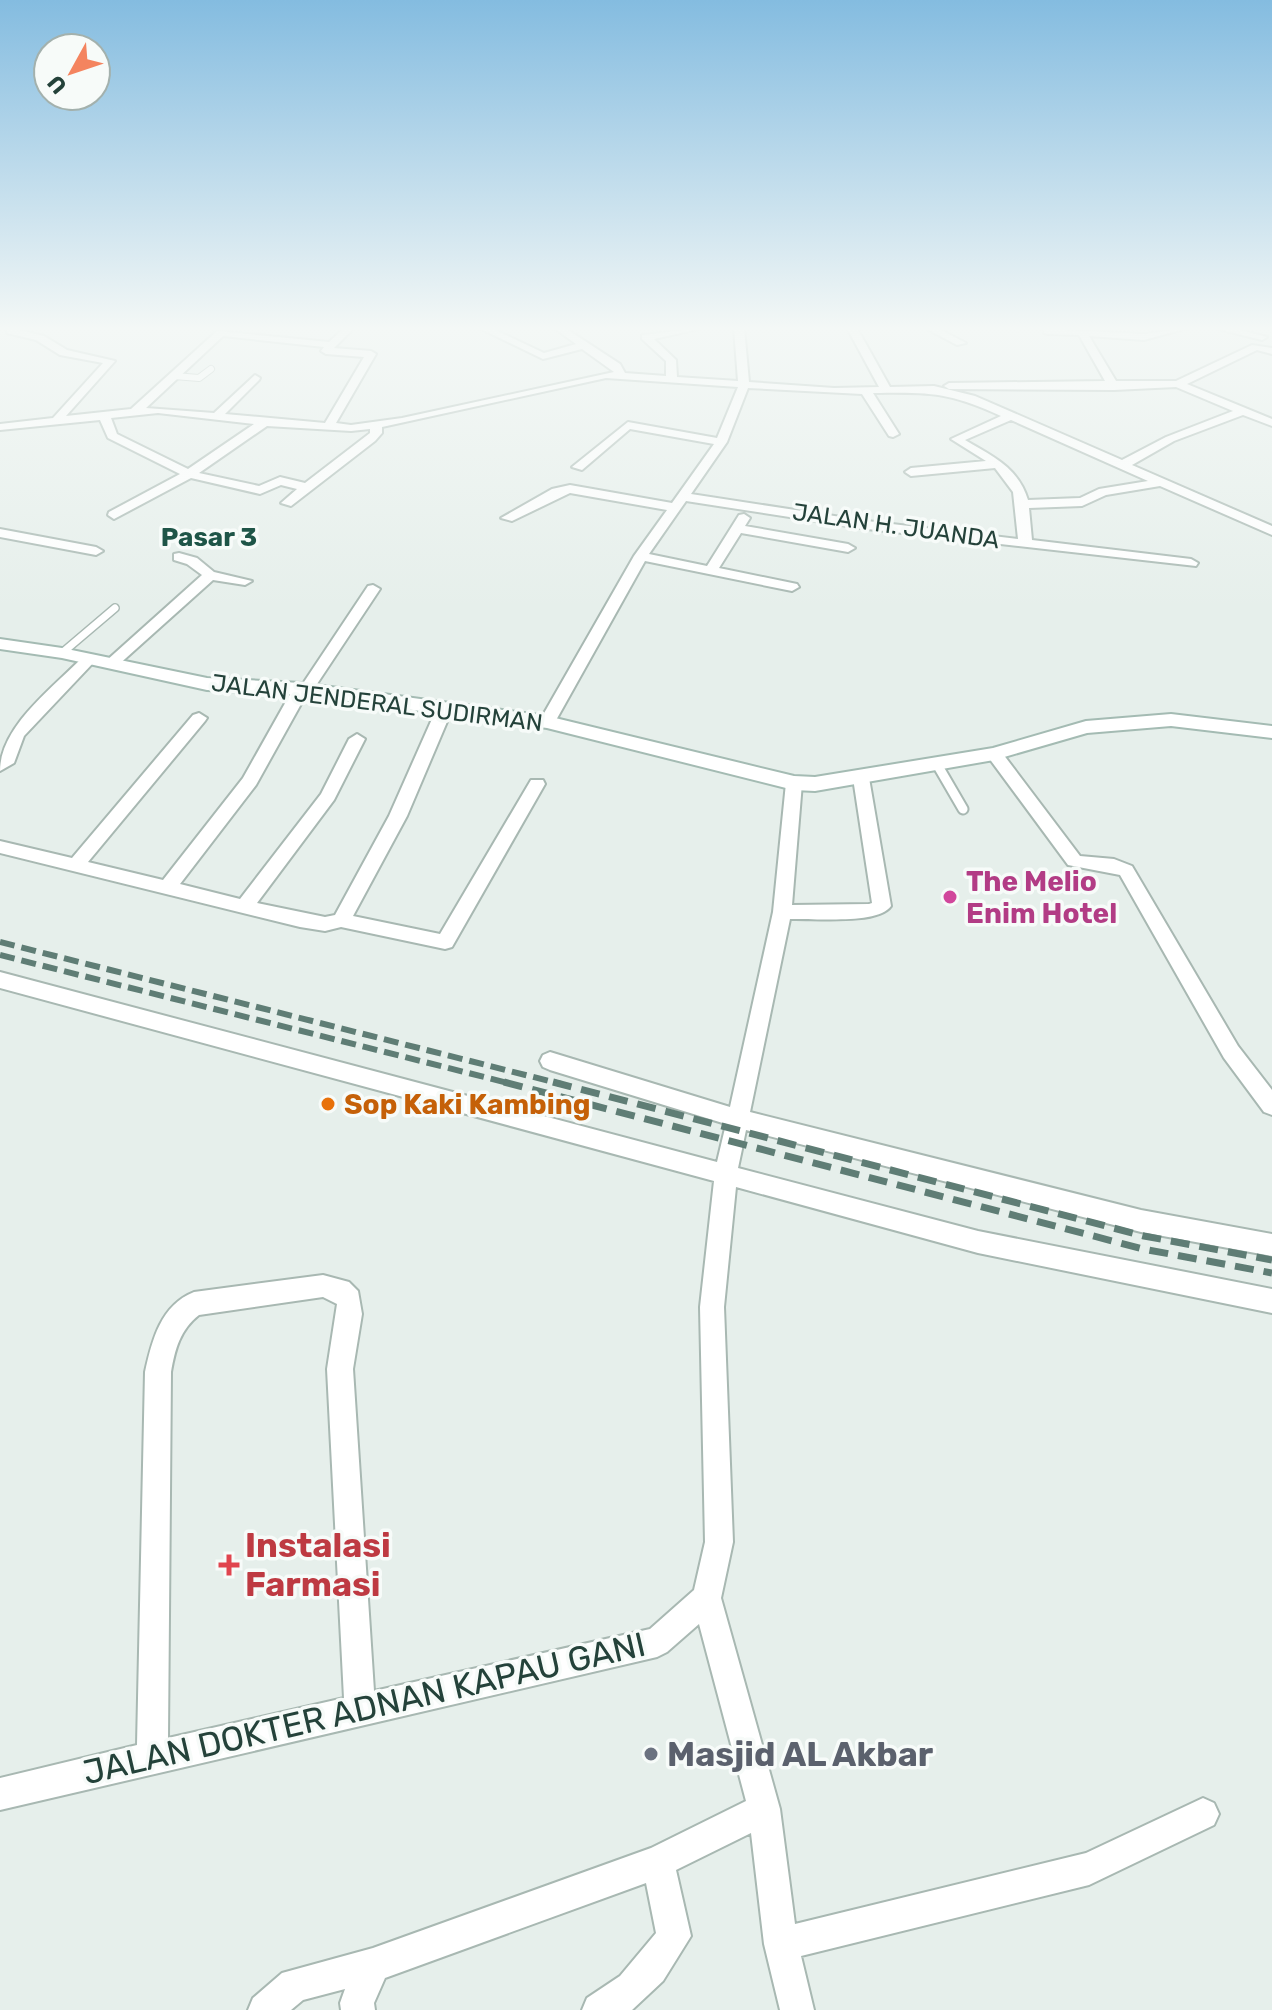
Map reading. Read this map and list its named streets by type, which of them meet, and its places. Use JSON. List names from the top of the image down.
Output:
{
  "streets": {
    "main road": ["JALAN JENDERAL SUDIRMAN"],
    "street": ["JALAN H. JUANDA", "JALAN DOKTER ADNAN KAPAU GANI"]
  },
  "districts": ["Pasar 3"],
  "places": {
    "other": ["The Melio Enim Hotel", "Sop Kaki Kambing", "Masjid AL Akbar"],
    "health": ["Instalasi Farmasi"]
  },
  "north": "bottom left"
}
